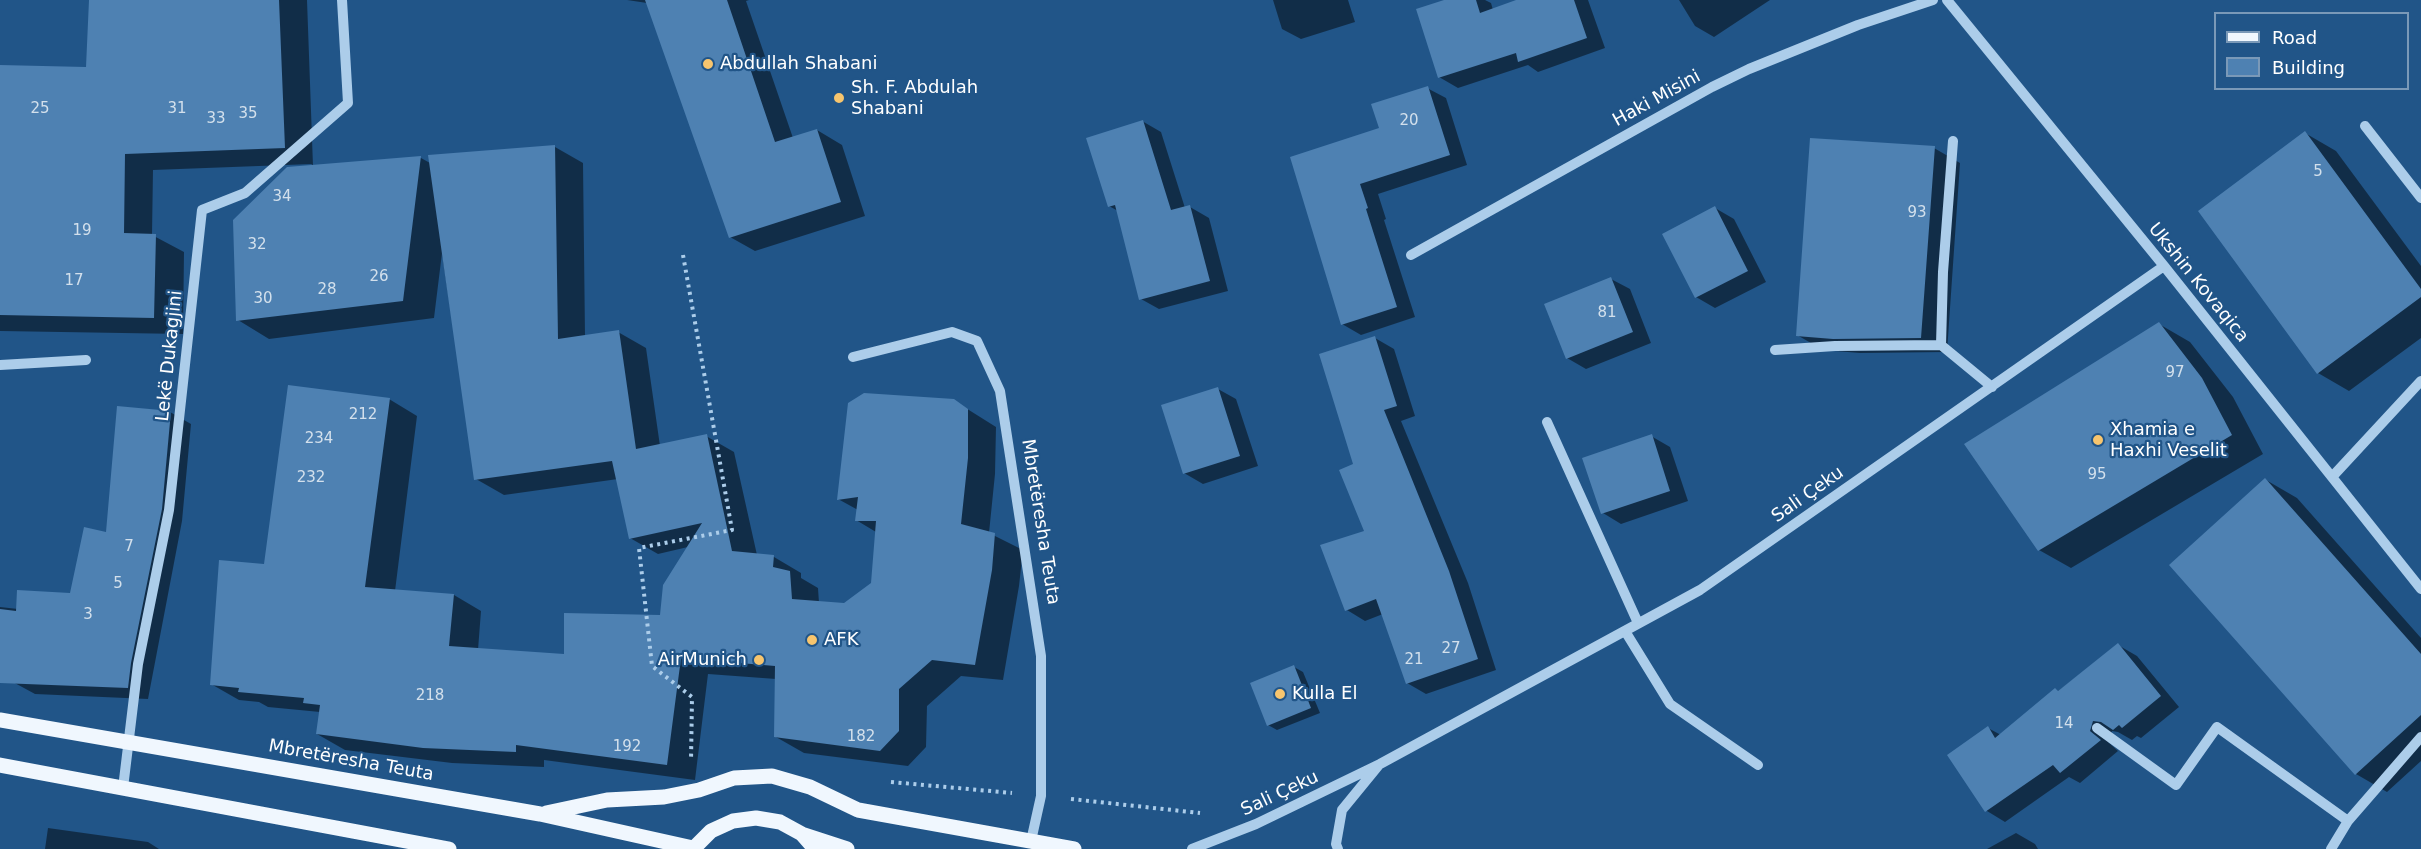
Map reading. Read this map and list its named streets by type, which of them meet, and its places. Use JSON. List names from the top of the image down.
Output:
{
  "streets": {
    "main road": ["Mbretëresha Teuta"],
    "street": [
      "Haki Misini",
      "Ukshin Kovaqica",
      "Lekë Dukagjini",
      "Sali Çeku"
    ]
  },
  "crossings": [
    ["Ukshin Kovaqica", "Sali Çeku"],
    ["Lekë Dukagjini", "Mbretëresha Teuta"]
  ],
  "places": [
    "Abdullah Shabani",
    "Sh. F. Abdulah Shabani",
    "Xhamia e Haxhi Veselit",
    "AFK",
    "AirMunich",
    "Kulla El"
  ],
  "house_numbers": [
    "25",
    "31",
    "35",
    "33",
    "20",
    "5",
    "34",
    "93",
    "19",
    "32",
    "26",
    "17",
    "28",
    "30",
    "81",
    "97",
    "212",
    "234",
    "95",
    "232",
    "7",
    "5",
    "3",
    "27",
    "21",
    "218",
    "14",
    "182",
    "192"
  ],
  "legend": ["Road", "Building"]
}
